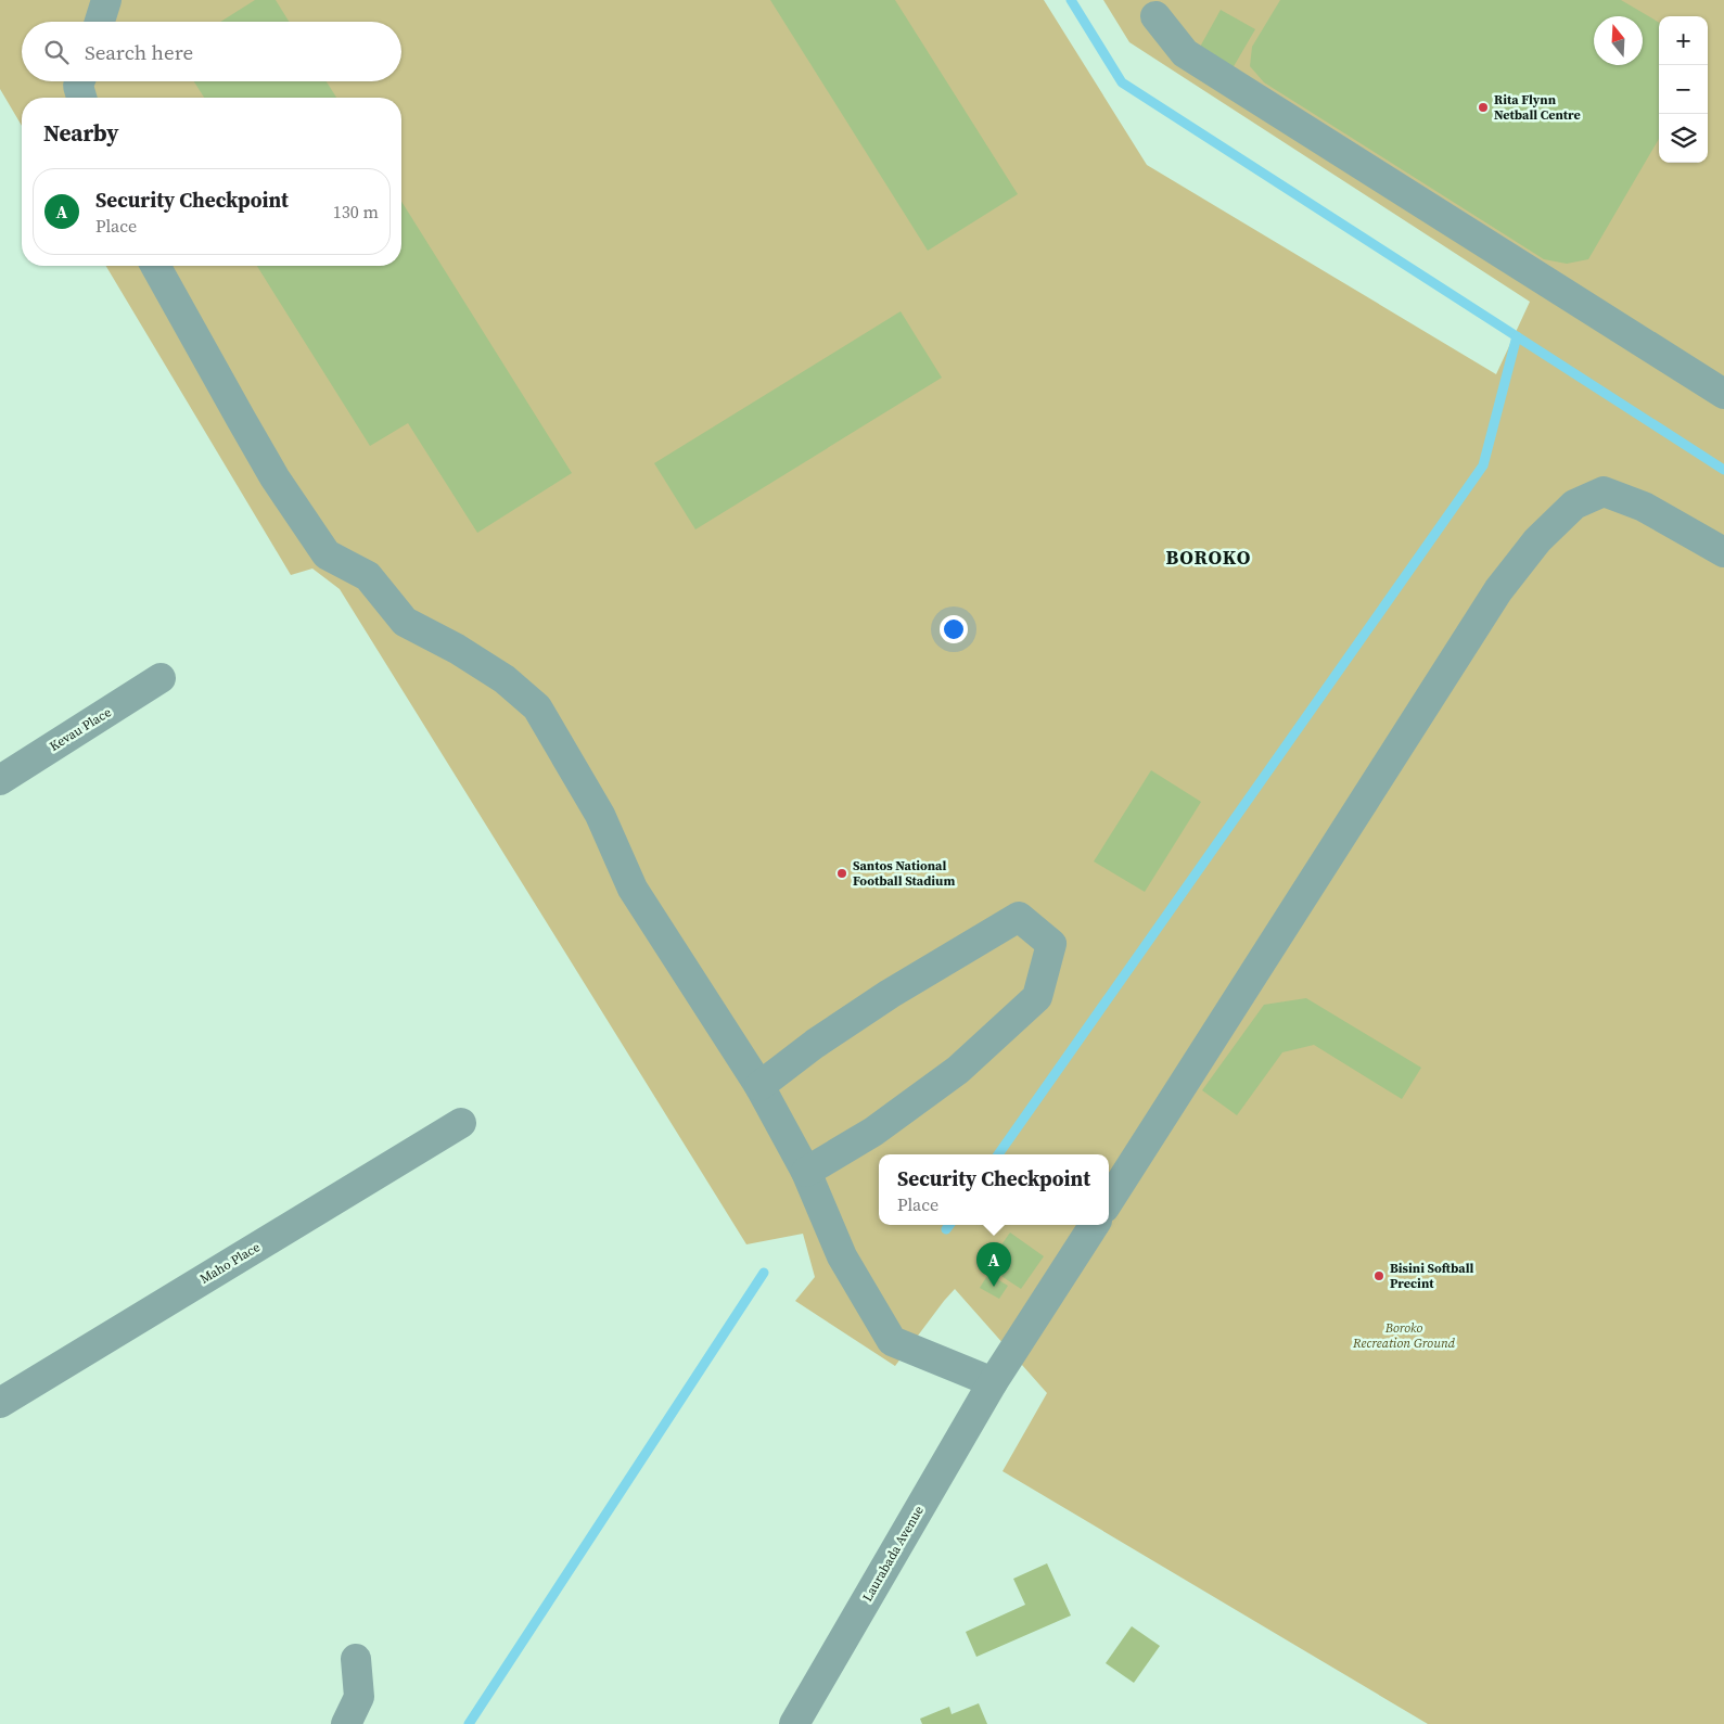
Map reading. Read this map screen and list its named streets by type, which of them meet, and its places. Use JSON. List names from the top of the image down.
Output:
{
  "streets": {
    "street": ["Kevau Place", "Maho Place", "Laurabada Avenue"]
  },
  "districts": ["BOROKO"],
  "parks": ["Boroko Recreation Ground"],
  "places": ["Rita Flynn Netball Centre", "Santos National Football Stadium", "Bisini Softball Precint"],
  "north": "top",
  "page": {
    "map_buttons": ["+", "−"],
    "search": "Search here",
    "heading": "Nearby",
    "list": [
      {
        "mark": "A",
        "name": "Security Checkpoint",
        "note": "Place",
        "value": "130 m"
      }
    ],
    "popup": ["Security Checkpoint", "Place"],
    "pins": "A"
  }
}
